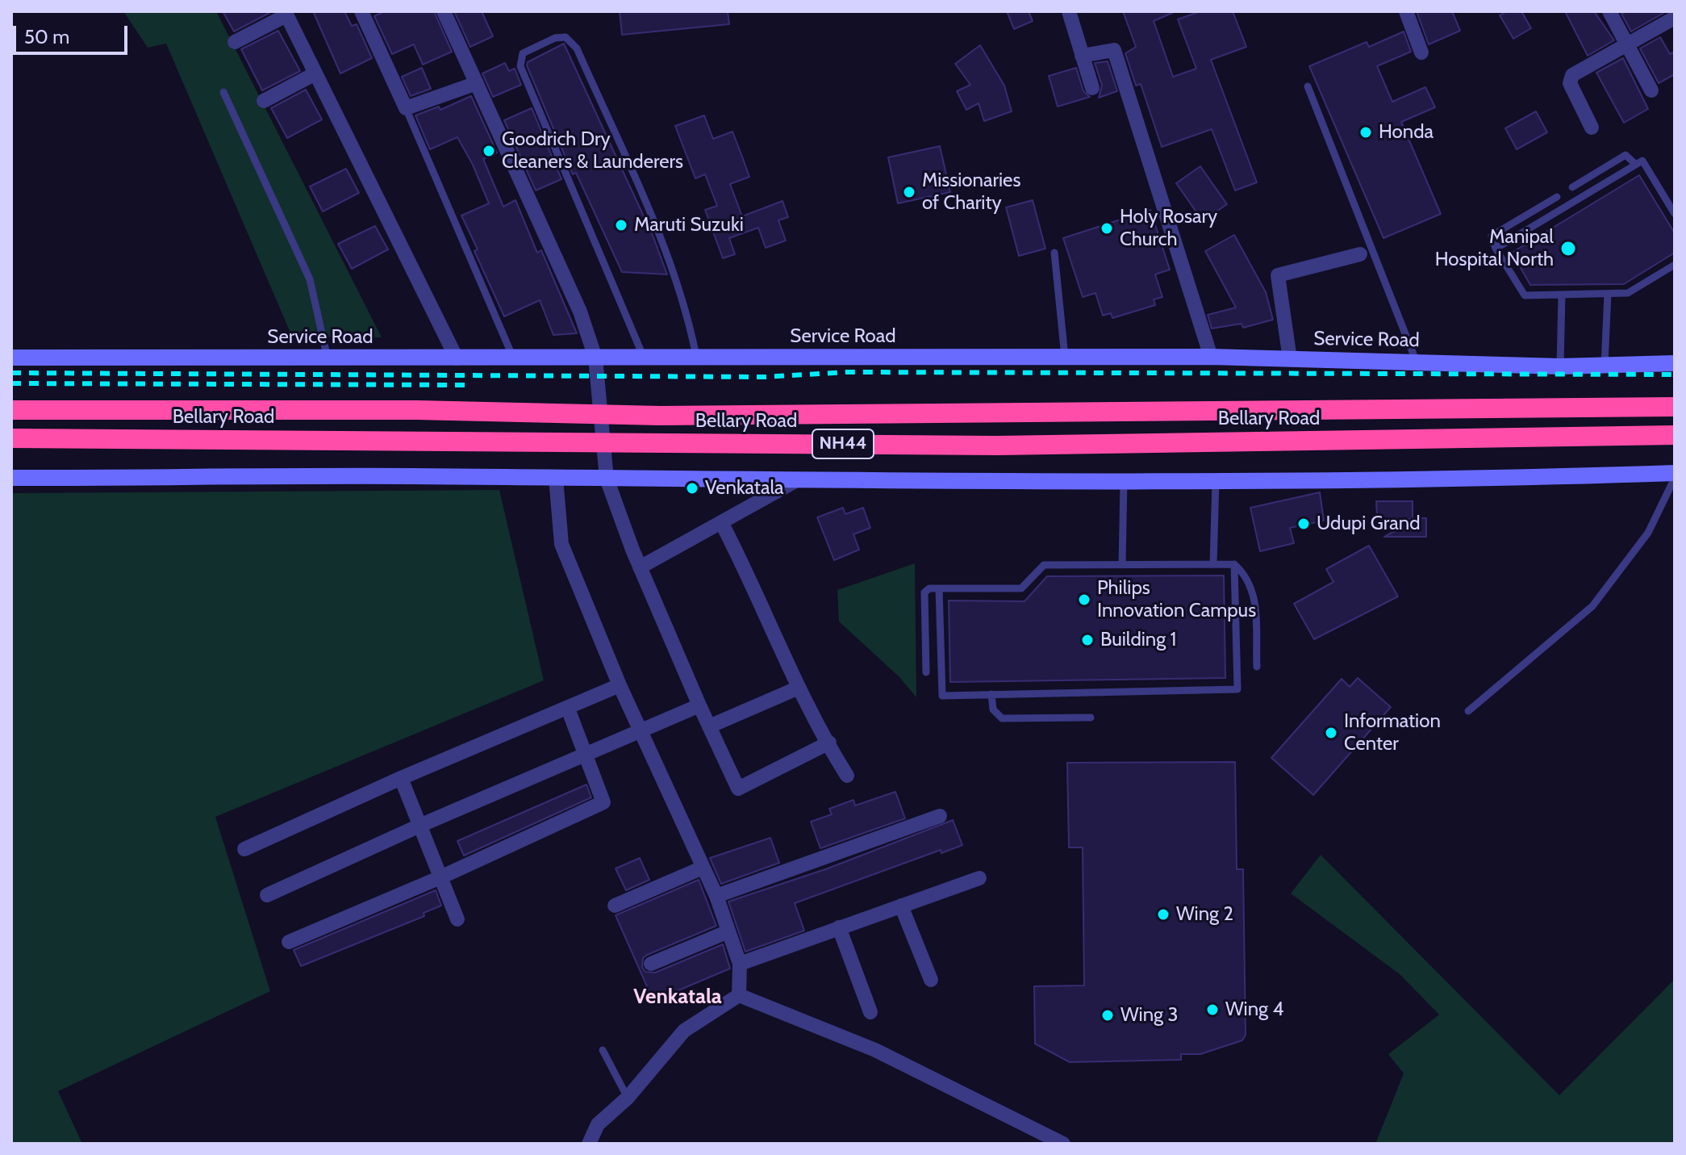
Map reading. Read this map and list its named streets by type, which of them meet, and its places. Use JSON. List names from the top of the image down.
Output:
{
  "streets": {
    "highway": ["Bellary Road", "NH44"],
    "main road": ["Service Road"]
  },
  "districts": ["Venkatala"],
  "places": [
    "Honda",
    "Goodrich Dry Cleaners & Launderers",
    "Missionaries of Charity",
    "Maruti Suzuki",
    "Holy Rosary Church",
    "Manipal Hospital North",
    "Venkatala",
    "Udupi Grand",
    "Philips Innovation Campus",
    "Building 1",
    "Information Center",
    "Wing 2",
    "Wing 4",
    "Wing 3"
  ],
  "scale_bar": "50 m"
}
